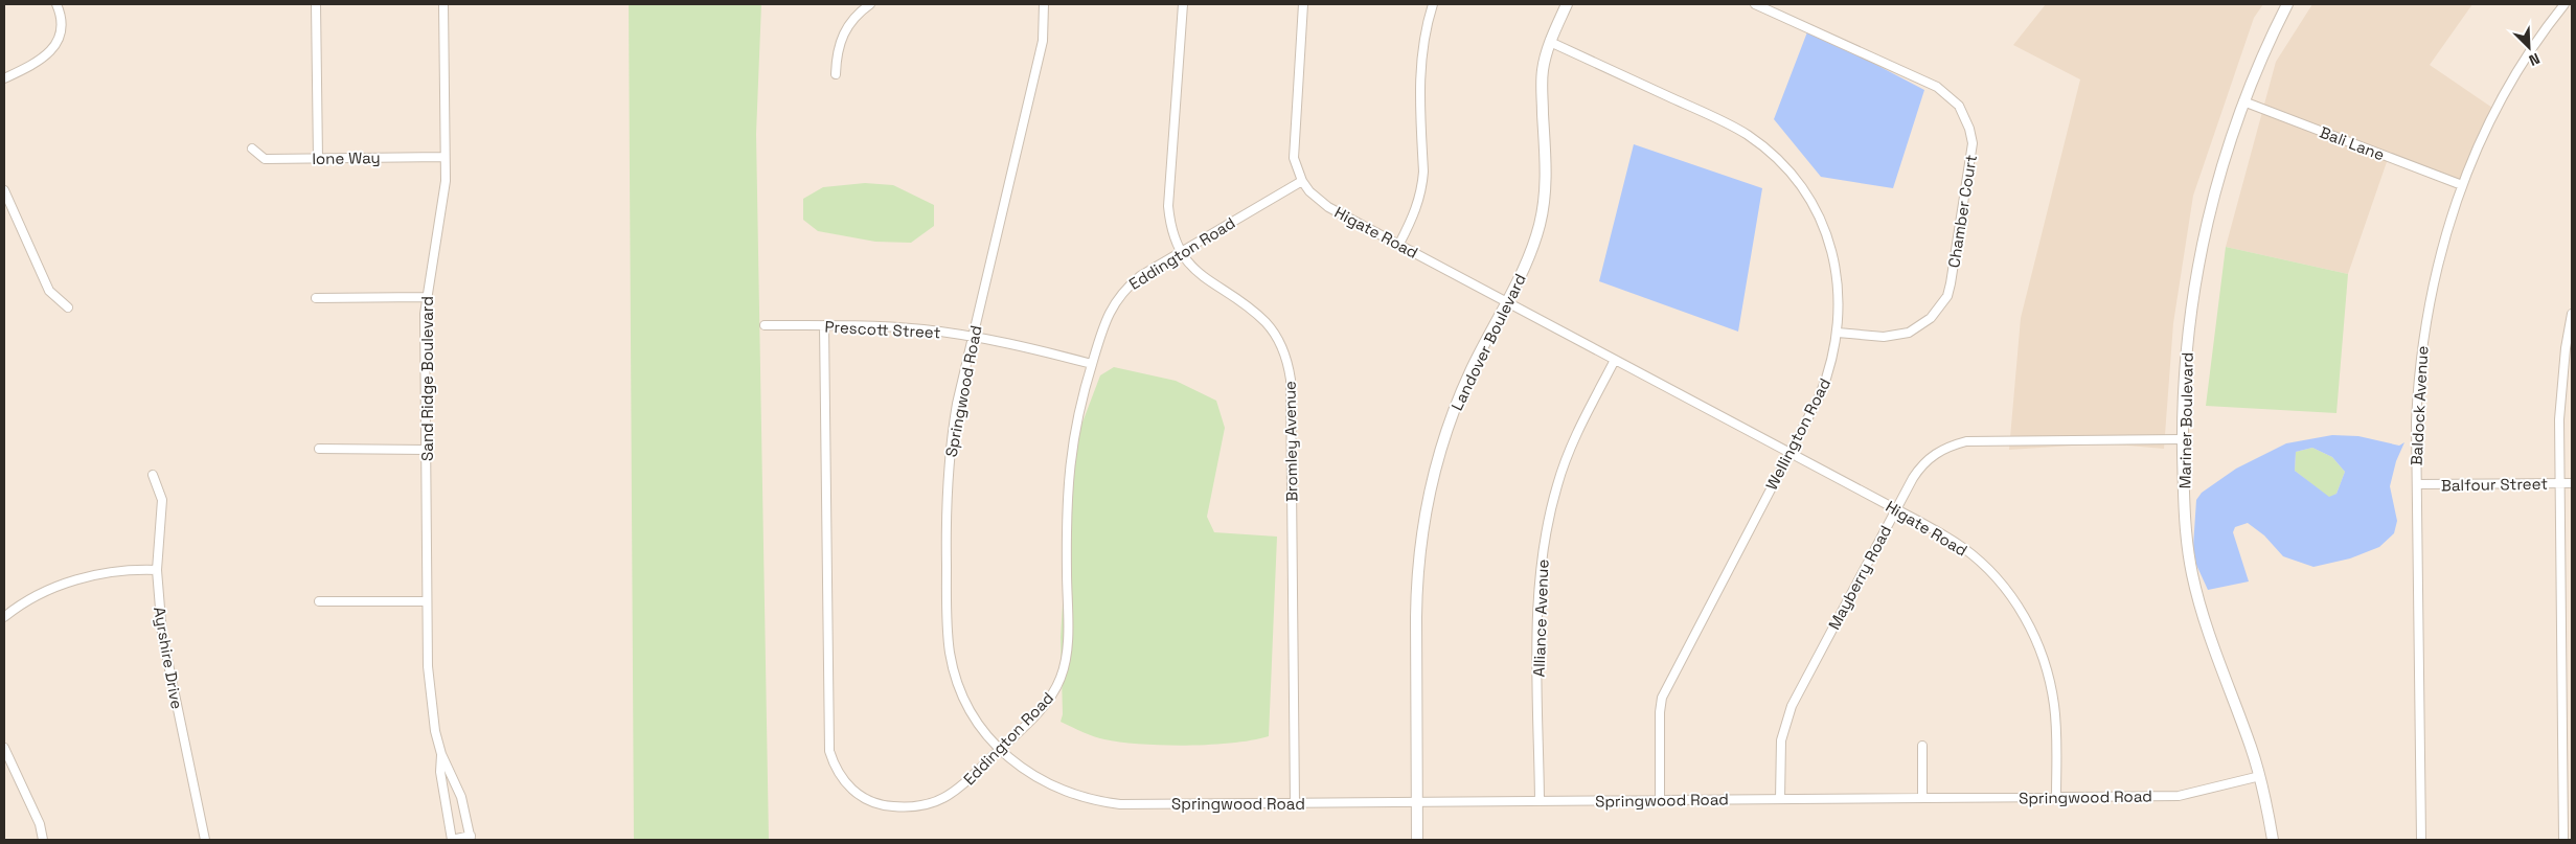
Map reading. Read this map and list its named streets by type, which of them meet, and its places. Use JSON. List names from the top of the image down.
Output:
{
  "streets": {
    "street": [
      "Bali Lane",
      "Ione Way",
      "Chamber Court",
      "Higate Road",
      "Eddington Road",
      "Prescott Street",
      "Landover Boulevard",
      "Sand Ridge Boulevard",
      "Springwood Road",
      "Baldock Avenue",
      "Mariner Boulevard",
      "Wellington Road",
      "Bromley Avenue",
      "Balfour Street",
      "Mayberry Road",
      "Alliance Avenue",
      "Ayrshire Drive"
    ]
  },
  "crossings": [
    ["Bali Lane", "Baldock Avenue"],
    ["Bali Lane", "Mariner Boulevard"],
    ["Ione Way", "Sand Ridge Boulevard"],
    ["Chamber Court", "Wellington Road"],
    ["Higate Road", "Eddington Road"],
    ["Higate Road", "Landover Boulevard"],
    ["Higate Road", "Springwood Road"],
    ["Higate Road", "Wellington Road"],
    ["Higate Road", "Mayberry Road"],
    ["Higate Road", "Alliance Avenue"],
    ["Eddington Road", "Prescott Street"],
    ["Eddington Road", "Springwood Road"],
    ["Eddington Road", "Bromley Avenue"],
    ["Prescott Street", "Springwood Road"],
    ["Landover Boulevard", "Springwood Road"],
    ["Landover Boulevard", "Wellington Road"],
    ["Springwood Road", "Mariner Boulevard"],
    ["Springwood Road", "Wellington Road"],
    ["Springwood Road", "Bromley Avenue"],
    ["Springwood Road", "Mayberry Road"],
    ["Springwood Road", "Alliance Avenue"],
    ["Baldock Avenue", "Balfour Street"],
    ["Mariner Boulevard", "Mayberry Road"]
  ],
  "north": "bottom right"
}
